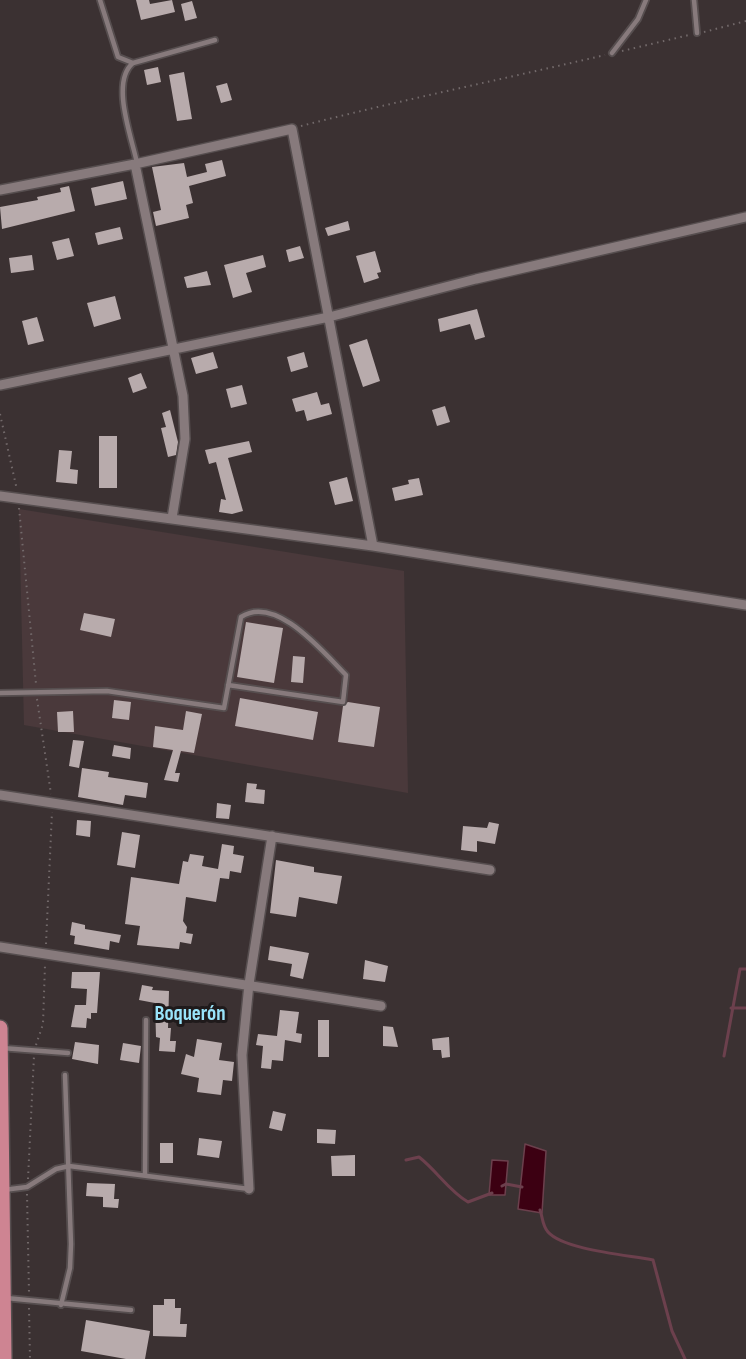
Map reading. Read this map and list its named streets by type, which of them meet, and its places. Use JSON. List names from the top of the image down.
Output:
{
  "districts": ["Boquerón"]
}
